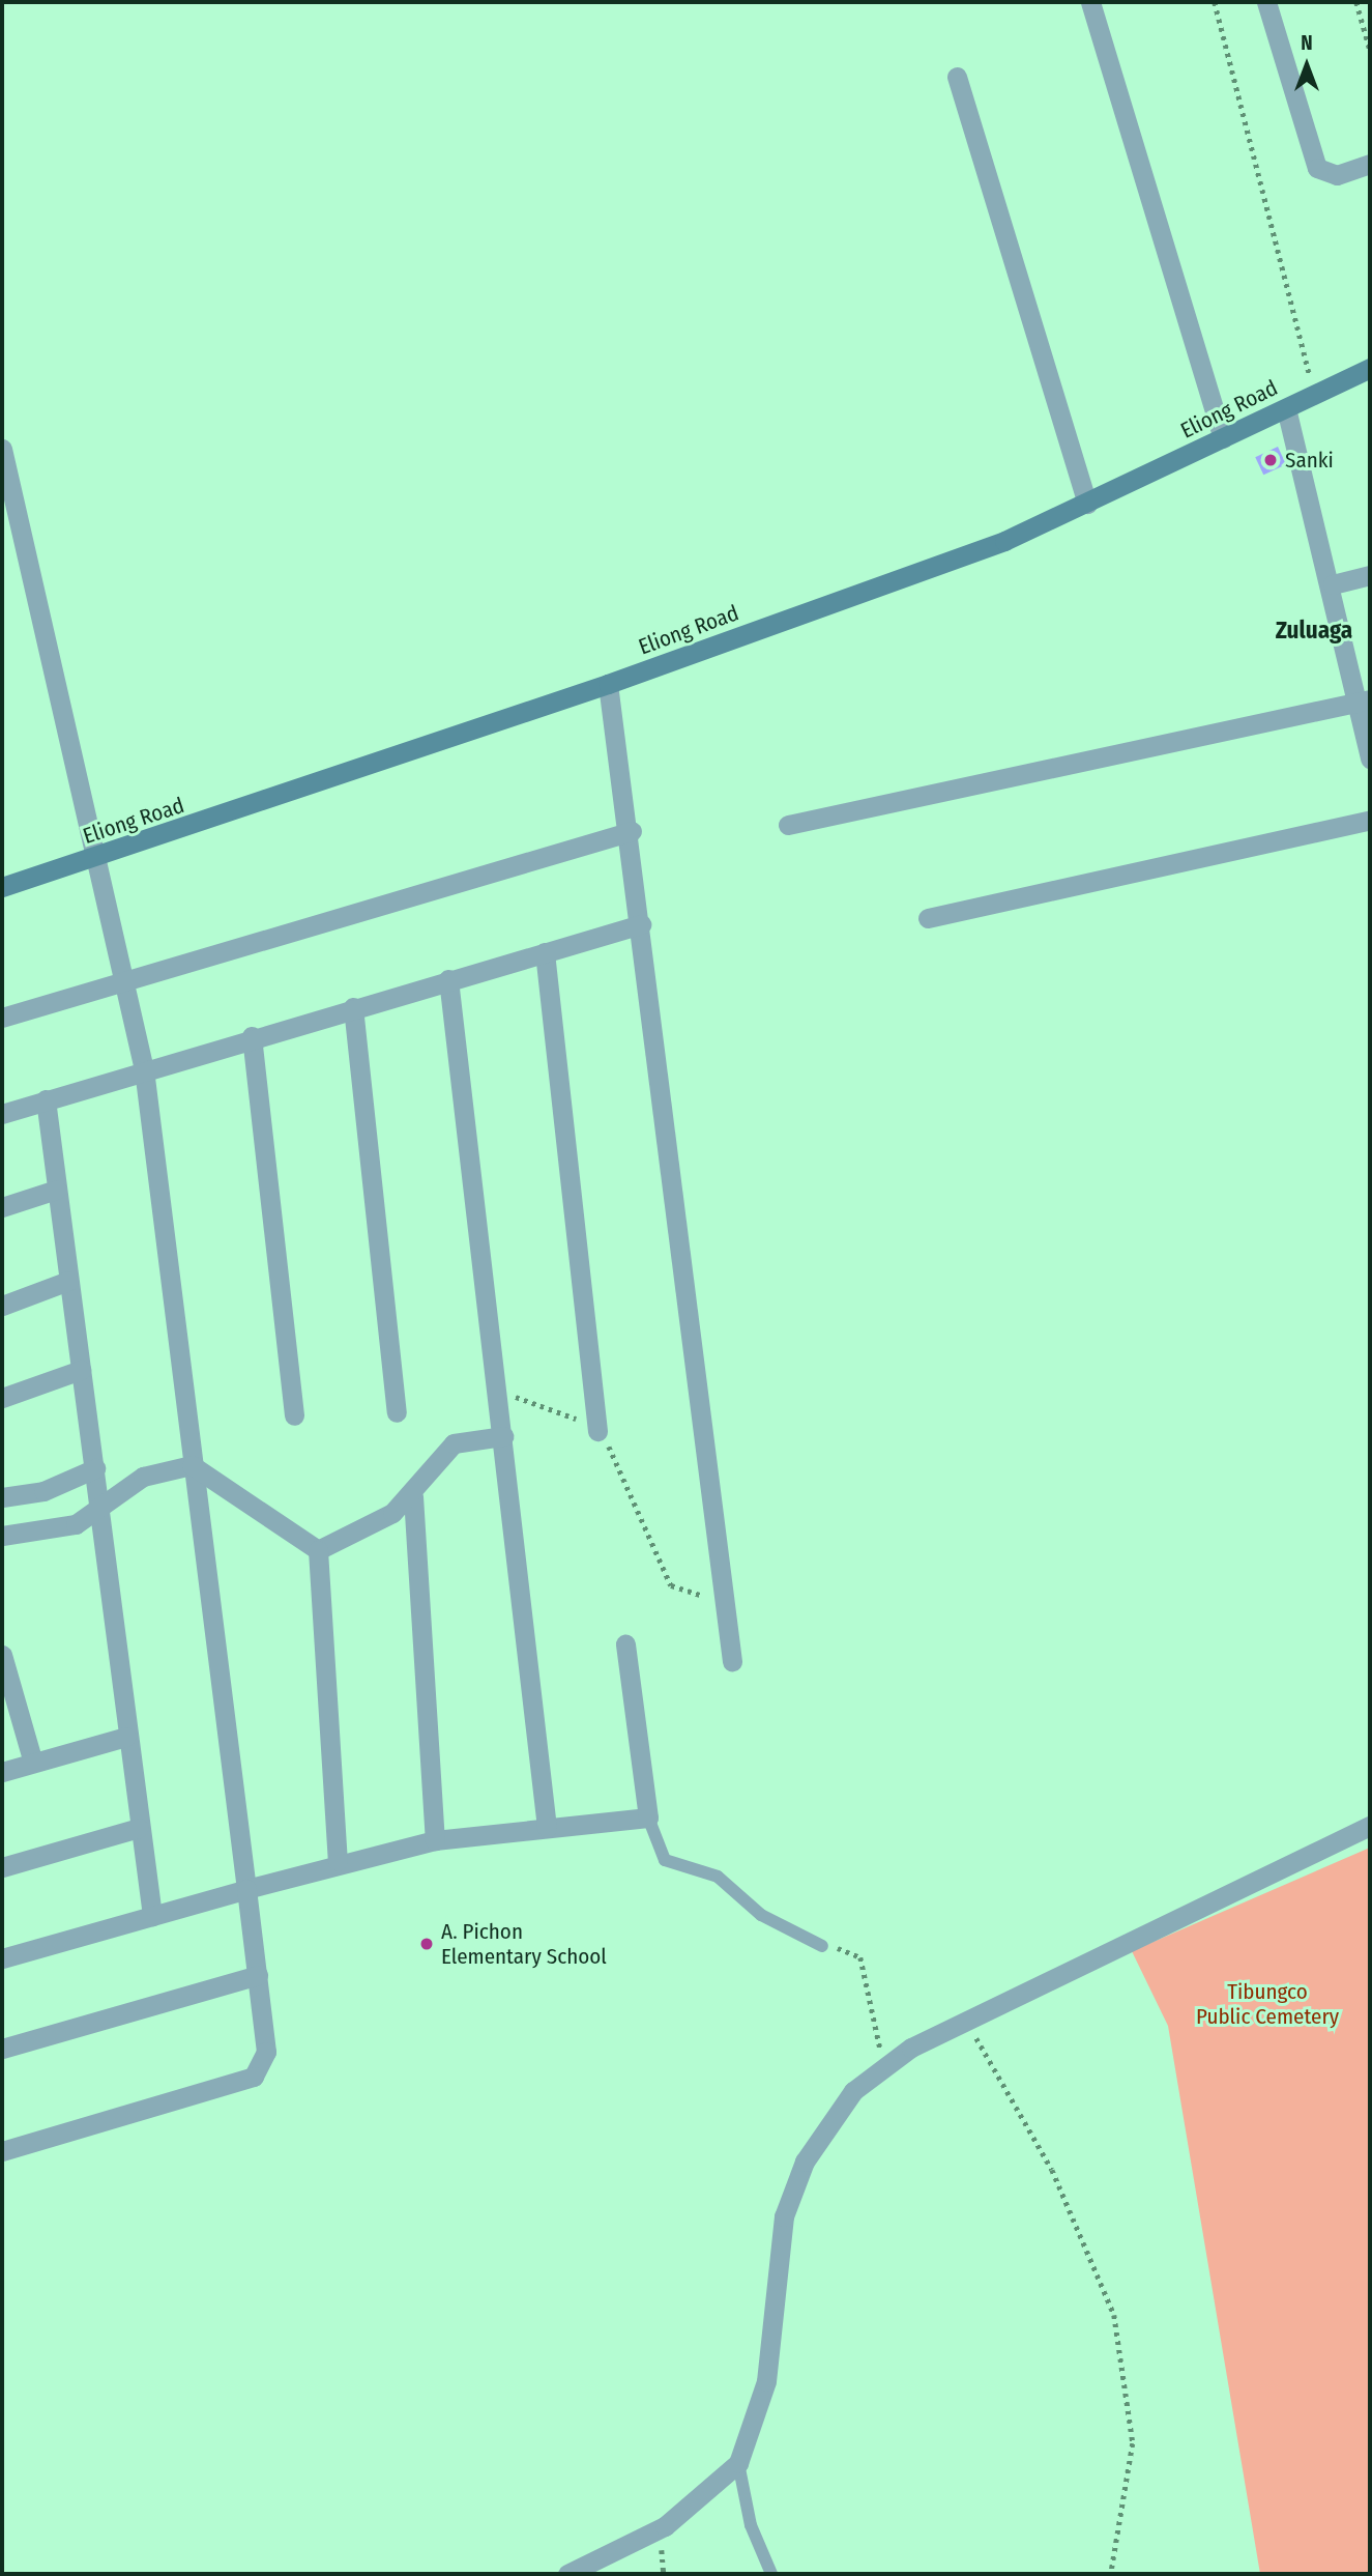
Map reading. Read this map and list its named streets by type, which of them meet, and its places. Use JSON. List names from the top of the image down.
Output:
{
  "streets": {
    "main road": ["Eliong Road"]
  },
  "districts": ["Zuluaga"],
  "parks": ["Tibungco Public Cemetery"],
  "places": ["Sanki", "A. Pichon Elementary School"],
  "north": "top"
}
